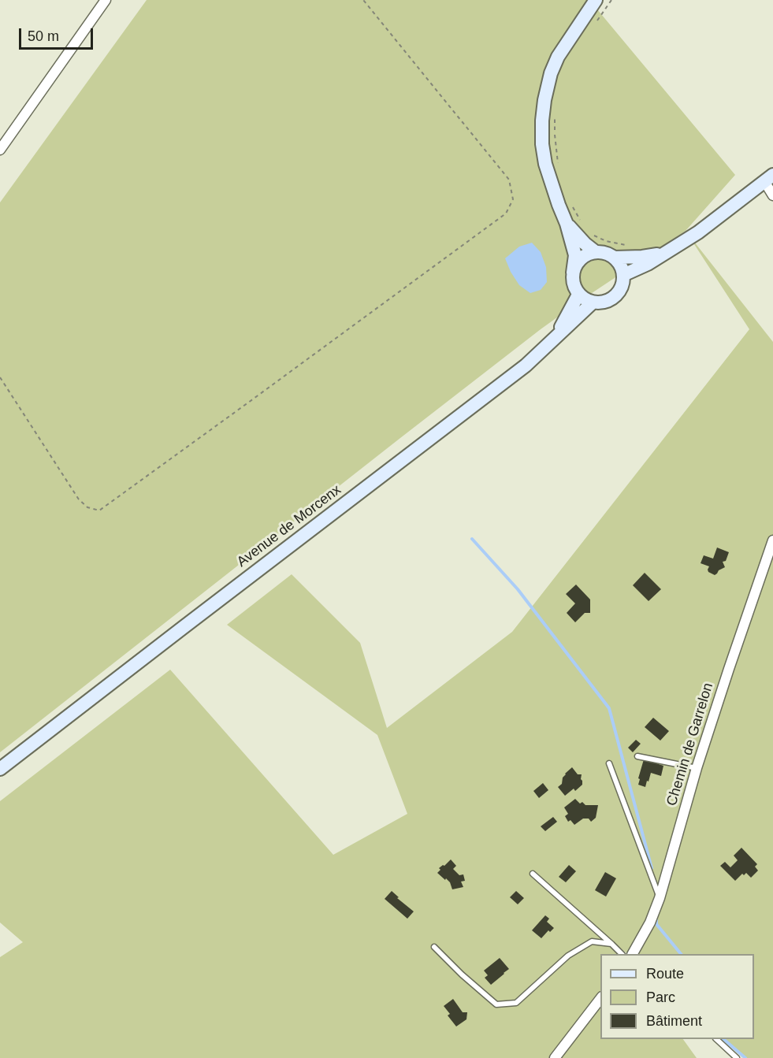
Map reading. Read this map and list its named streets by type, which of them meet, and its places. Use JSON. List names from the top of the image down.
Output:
{
  "streets": {
    "main road": ["Avenue de Morcenx"],
    "street": ["Chemin de Garrelon"]
  },
  "legend": ["Route", "Parc", "Bâtiment"],
  "scale_bar": "50 m"
}
